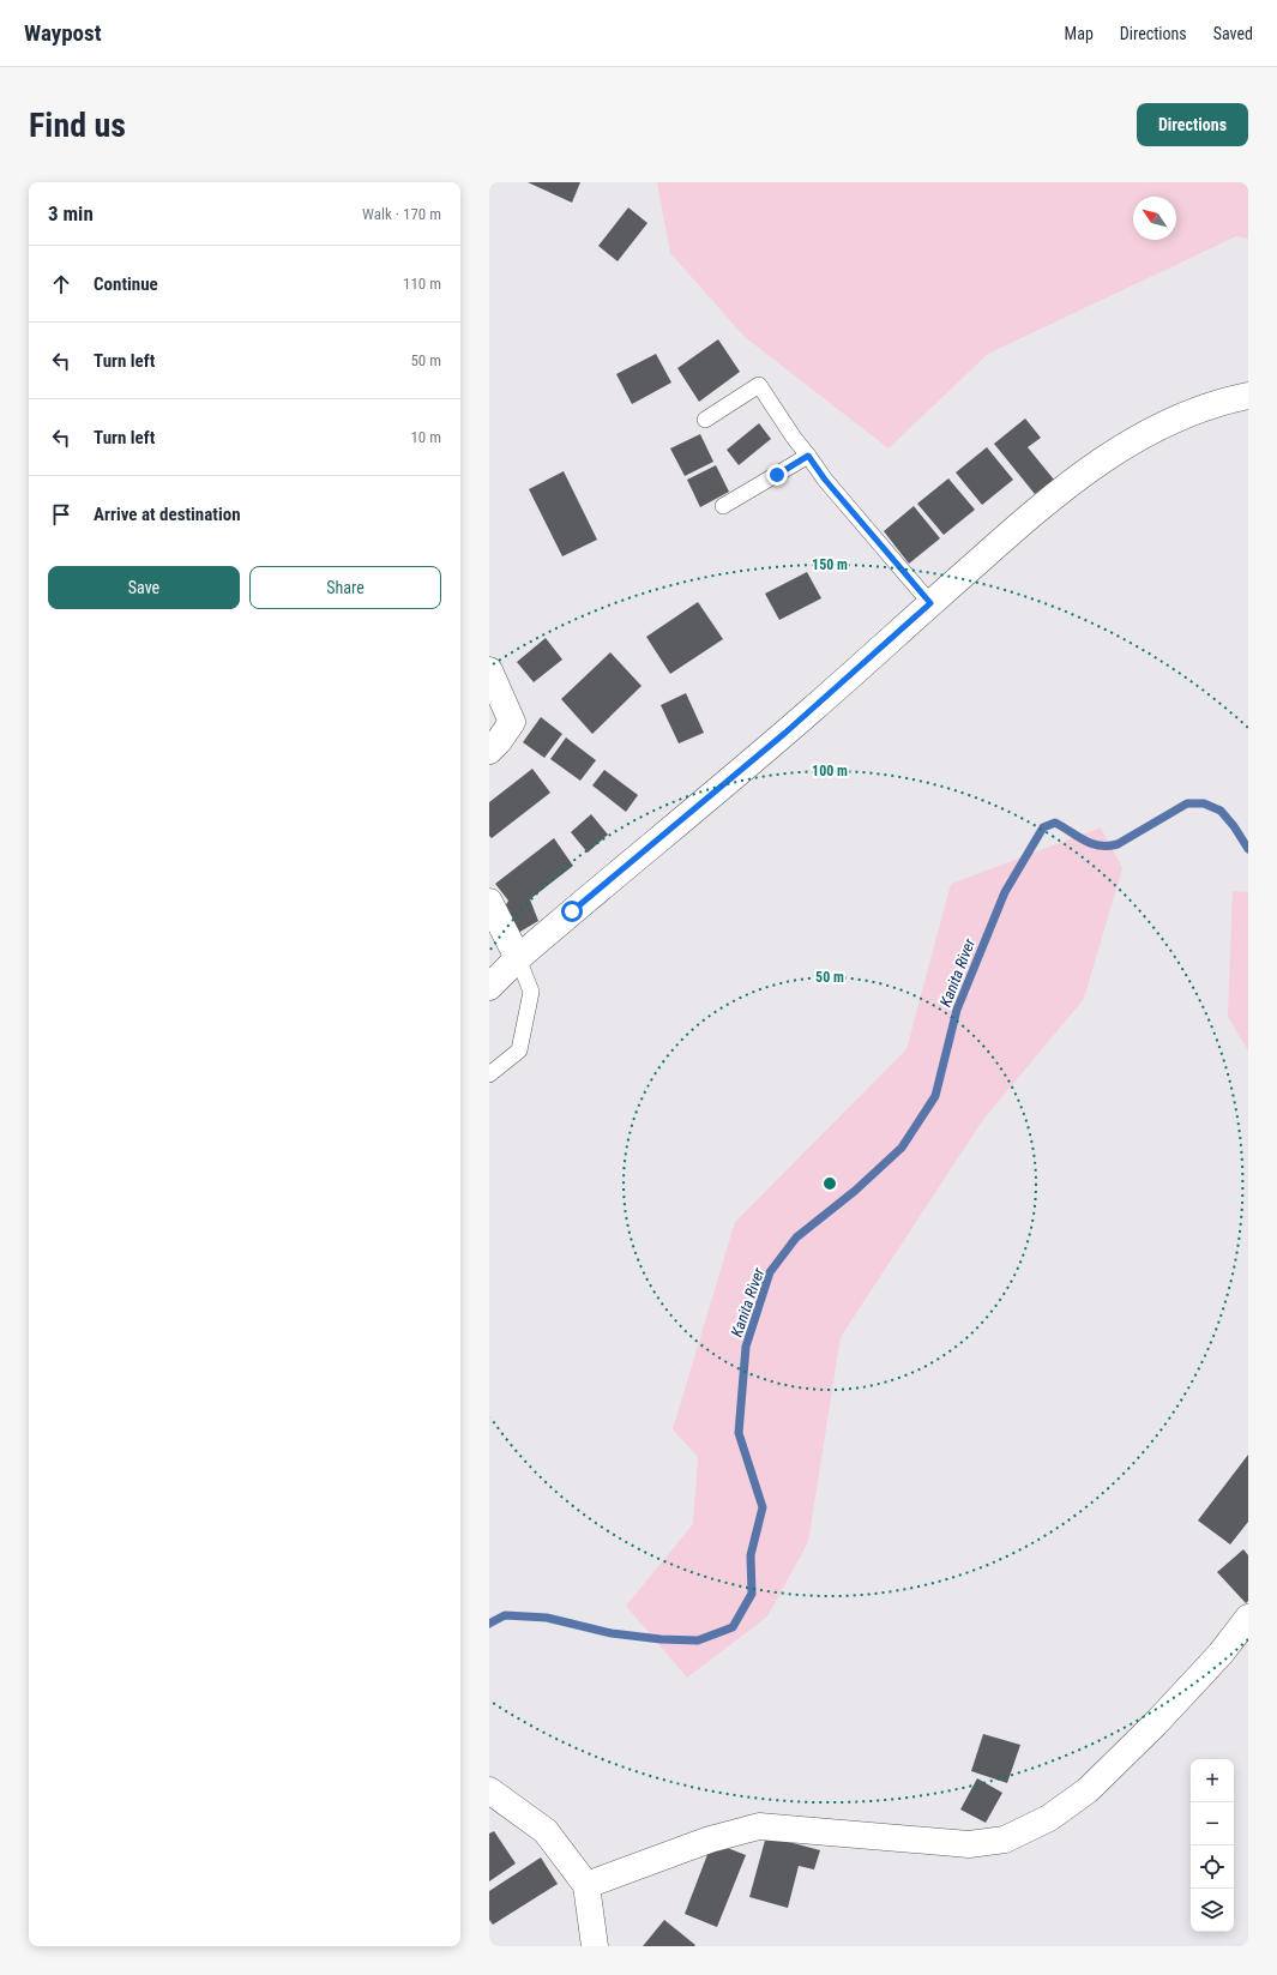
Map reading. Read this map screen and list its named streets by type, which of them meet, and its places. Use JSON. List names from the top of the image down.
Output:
{
  "water": ["Kanita River"],
  "north": "top left",
  "page": {
    "header": "Waypost",
    "nav": ["Map", "Directions", "Saved"],
    "buttons": [
      "Directions",
      ["Save", "Share"]
    ],
    "title": "Find us",
    "heading": ["3 min", "Walk · 170 m"],
    "list": [
      ["Continue", "110 m"],
      ["Turn left", "50 m"],
      ["Turn left", "10 m"],
      "Arrive at destination"
    ],
    "map_buttons": ["+", "−"]
  },
  "rings": ["150 m", "100 m", "50 m"]
}
